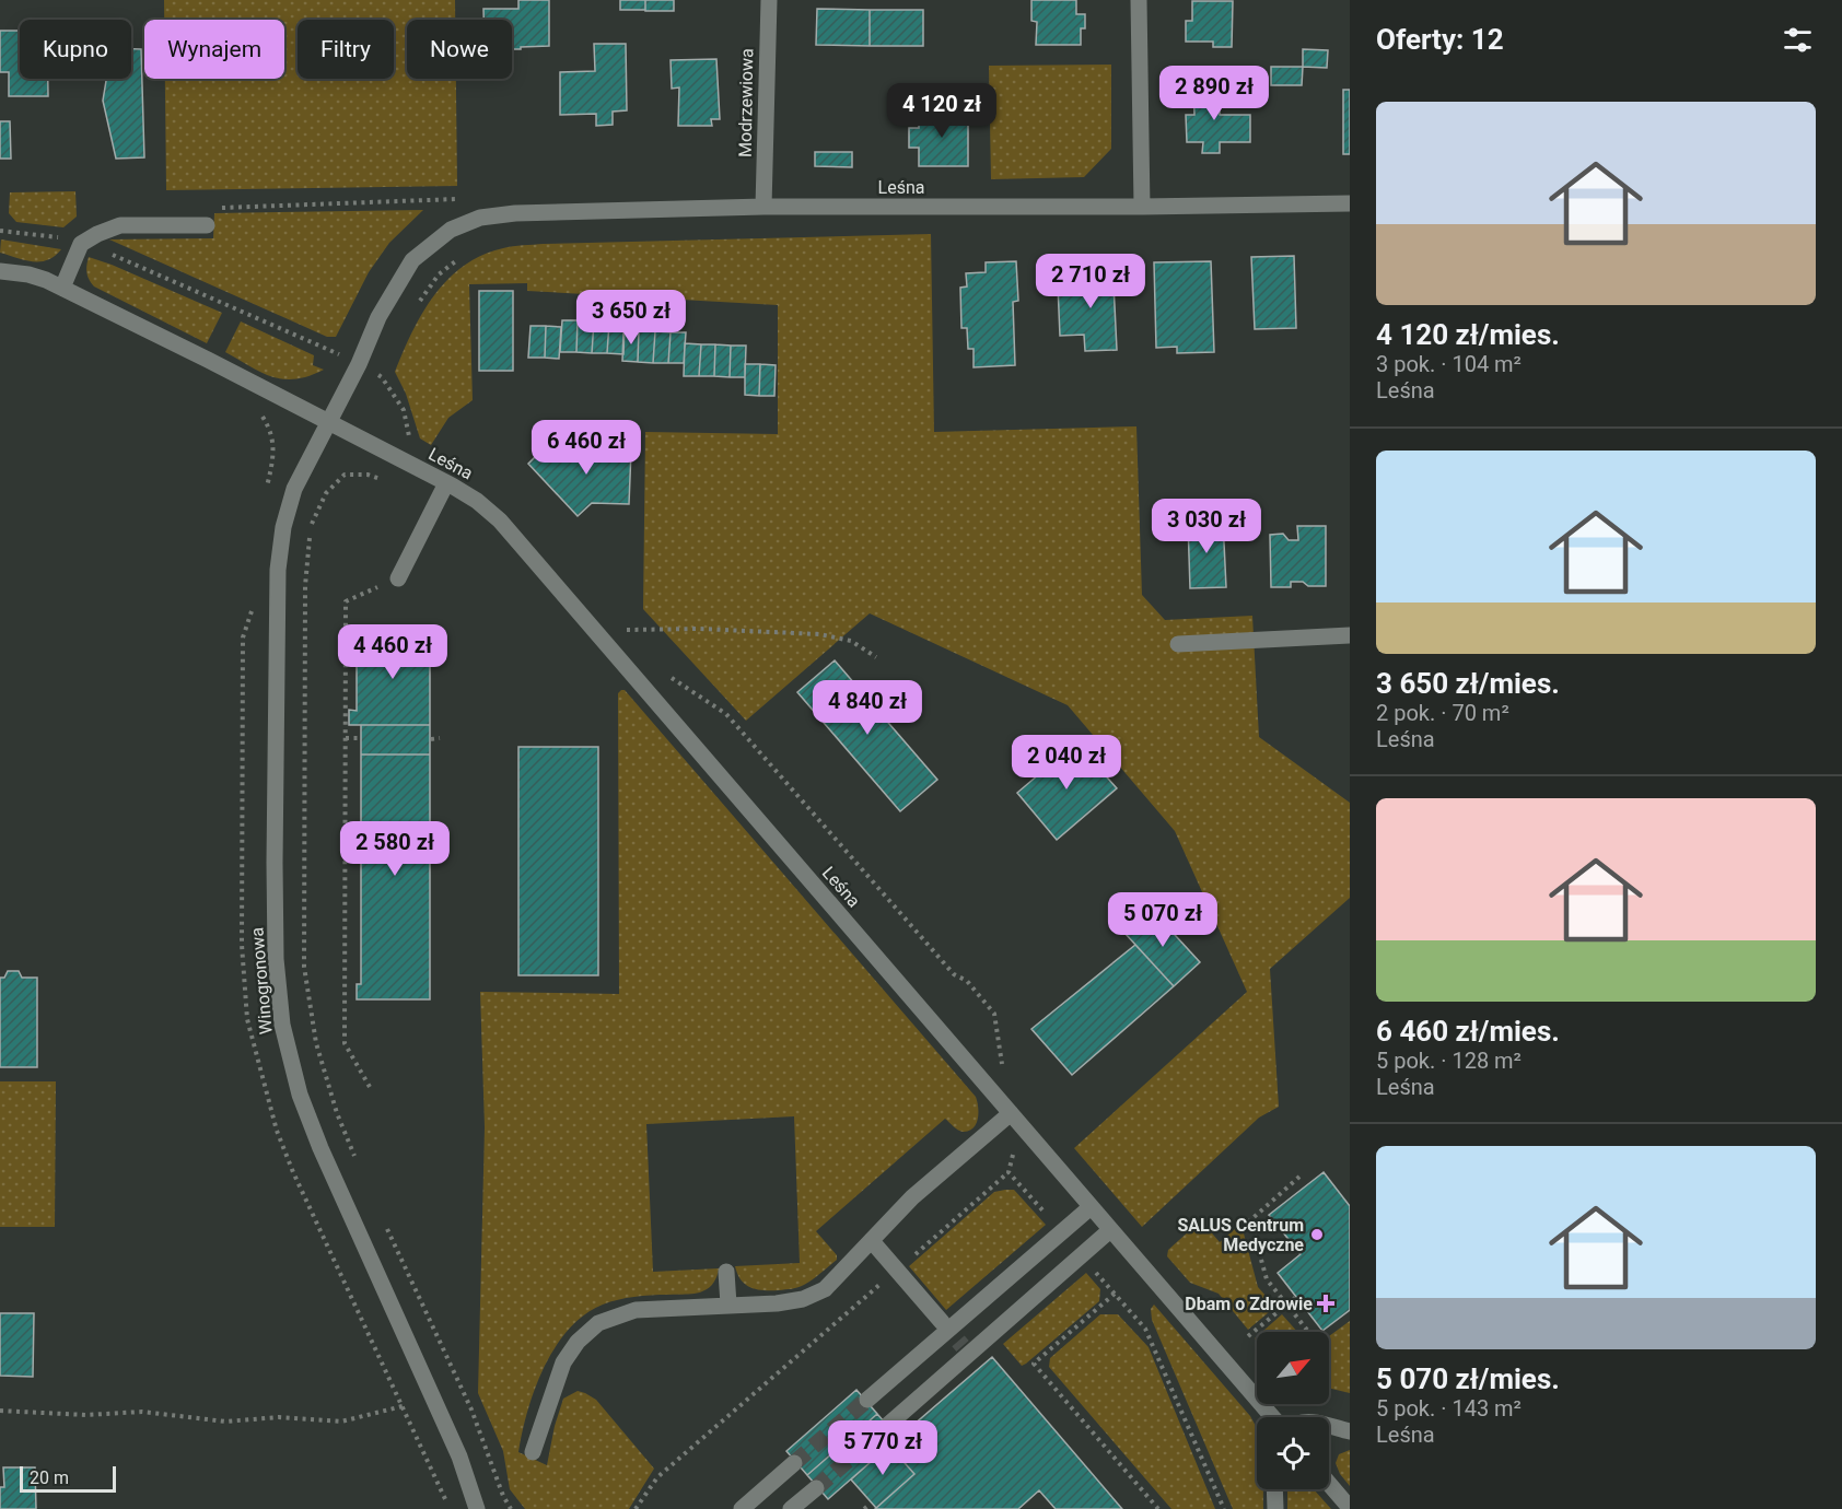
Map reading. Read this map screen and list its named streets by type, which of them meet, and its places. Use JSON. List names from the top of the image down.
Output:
{
  "streets": {
    "street": ["Modrzewiowa", "Leśna", "Winogronowa"]
  },
  "crossings": [
    ["Modrzewiowa", "Leśna"],
    ["Leśna", "Winogronowa"]
  ],
  "places": {
    "other": ["SALUS Centrum Medyczne"],
    "health": ["Dbam o Zdrowie"]
  },
  "scale_bar": "20 m",
  "north": "top right",
  "page": {
    "heading": "Oferty: 12",
    "chip": [
      "Kupno",
      "Wynajem",
      "Filtry",
      "Nowe"
    ],
    "price": [
      "2 890 zł",
      "4 120 zł",
      "2 710 zł",
      "3 650 zł",
      "6 460 zł",
      "3 030 zł",
      "4 460 zł",
      "4 840 zł",
      "2 040 zł",
      "2 580 zł",
      "5 070 zł",
      "5 770 zł"
    ],
    "list": [
      {
        "name": "4 120 zł/mies.",
        "note": "3 pok. · 104 m² · Leśna"
      },
      {
        "name": "3 650 zł/mies.",
        "note": "2 pok. · 70 m² · Leśna"
      },
      {
        "name": "6 460 zł/mies.",
        "note": "5 pok. · 128 m² · Leśna"
      },
      {
        "name": "5 070 zł/mies.",
        "note": "5 pok. · 143 m² · Leśna"
      }
    ],
    "scale": "20 m"
  }
}
